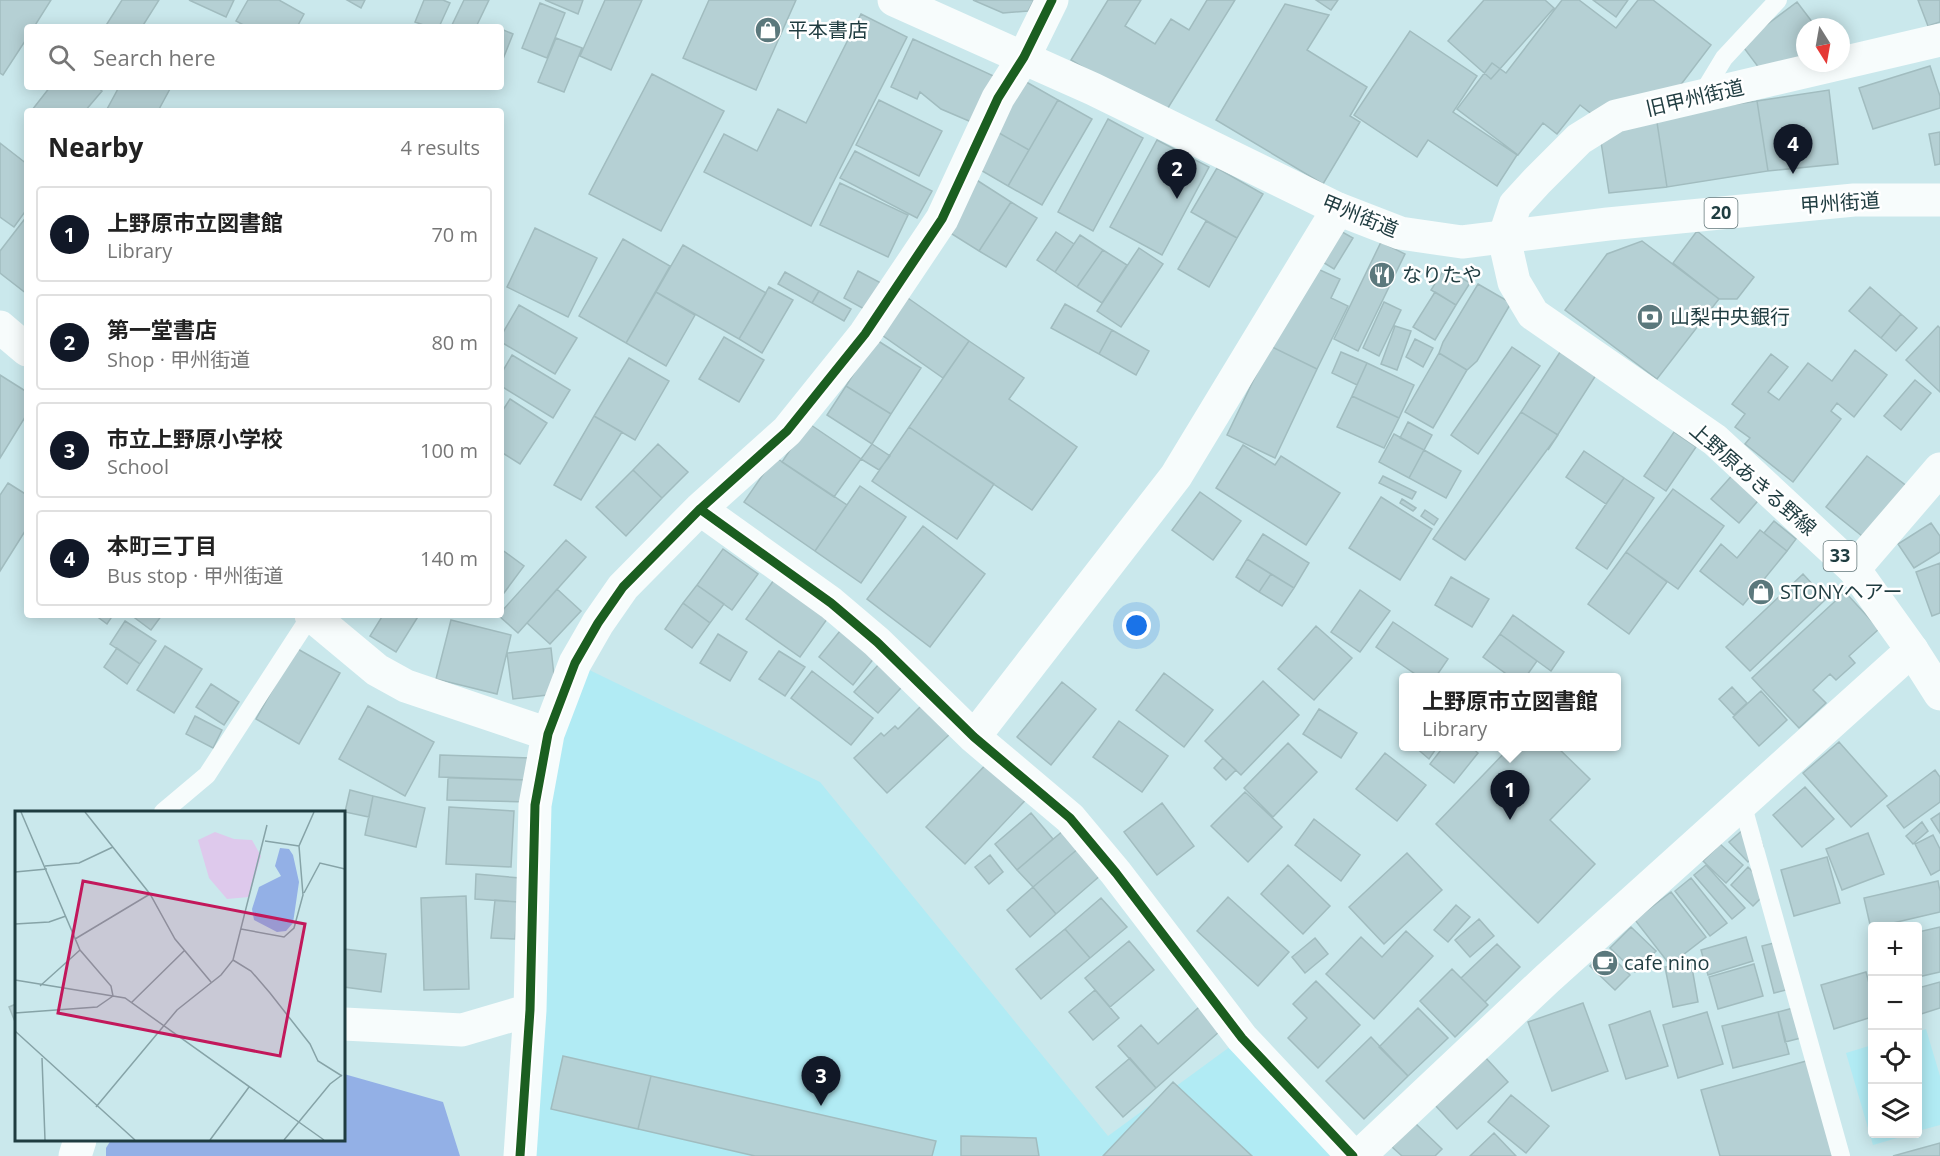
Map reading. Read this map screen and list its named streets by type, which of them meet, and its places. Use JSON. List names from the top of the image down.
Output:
{
  "streets": {
    "main road": [
      "旧甲州街道",
      "甲州街道",
      "20",
      "上野原あきる野線",
      "33"
    ]
  },
  "crossings": [
    ["旧甲州街道", "甲州街道"],
    ["旧甲州街道", "上野原あきる野線"],
    ["甲州街道", "上野原あきる野線"]
  ],
  "places": {
    "shop": ["平本書店", "STONYヘアー"],
    "restaurant": ["なりたや"],
    "bank": ["山梨中央銀行"],
    "cafe": ["cafe nino"]
  },
  "north": "bottom",
  "page": {
    "search": "Search here",
    "heading": ["Nearby", "4 results"],
    "pins": [
      "4",
      "2",
      "1",
      "3"
    ],
    "list": [
      {
        "mark": "1",
        "name": "上野原市立図書館",
        "note": "Library",
        "value": "70 m"
      },
      {
        "mark": "2",
        "name": "第一堂書店",
        "note": "Shop · 甲州街道",
        "value": "80 m"
      },
      {
        "mark": "3",
        "name": "市立上野原小学校",
        "note": "School",
        "value": "100 m"
      },
      {
        "mark": "4",
        "name": "本町三丁目",
        "note": "Bus stop · 甲州街道",
        "value": "140 m"
      }
    ],
    "popup": ["上野原市立図書館", "Library"],
    "map_buttons": ["+", "−"]
  }
}
